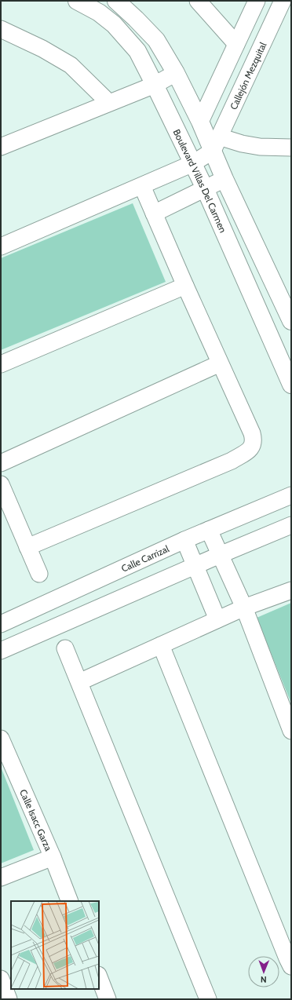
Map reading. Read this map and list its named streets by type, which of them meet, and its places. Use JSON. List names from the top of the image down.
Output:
{
  "streets": {
    "street": [
      "Callejón Mezquital",
      "Boulevard Villas Del Carmen",
      "Calle Carrizal",
      "Calle Isacc Garza"
    ]
  },
  "north": "bottom"
}
